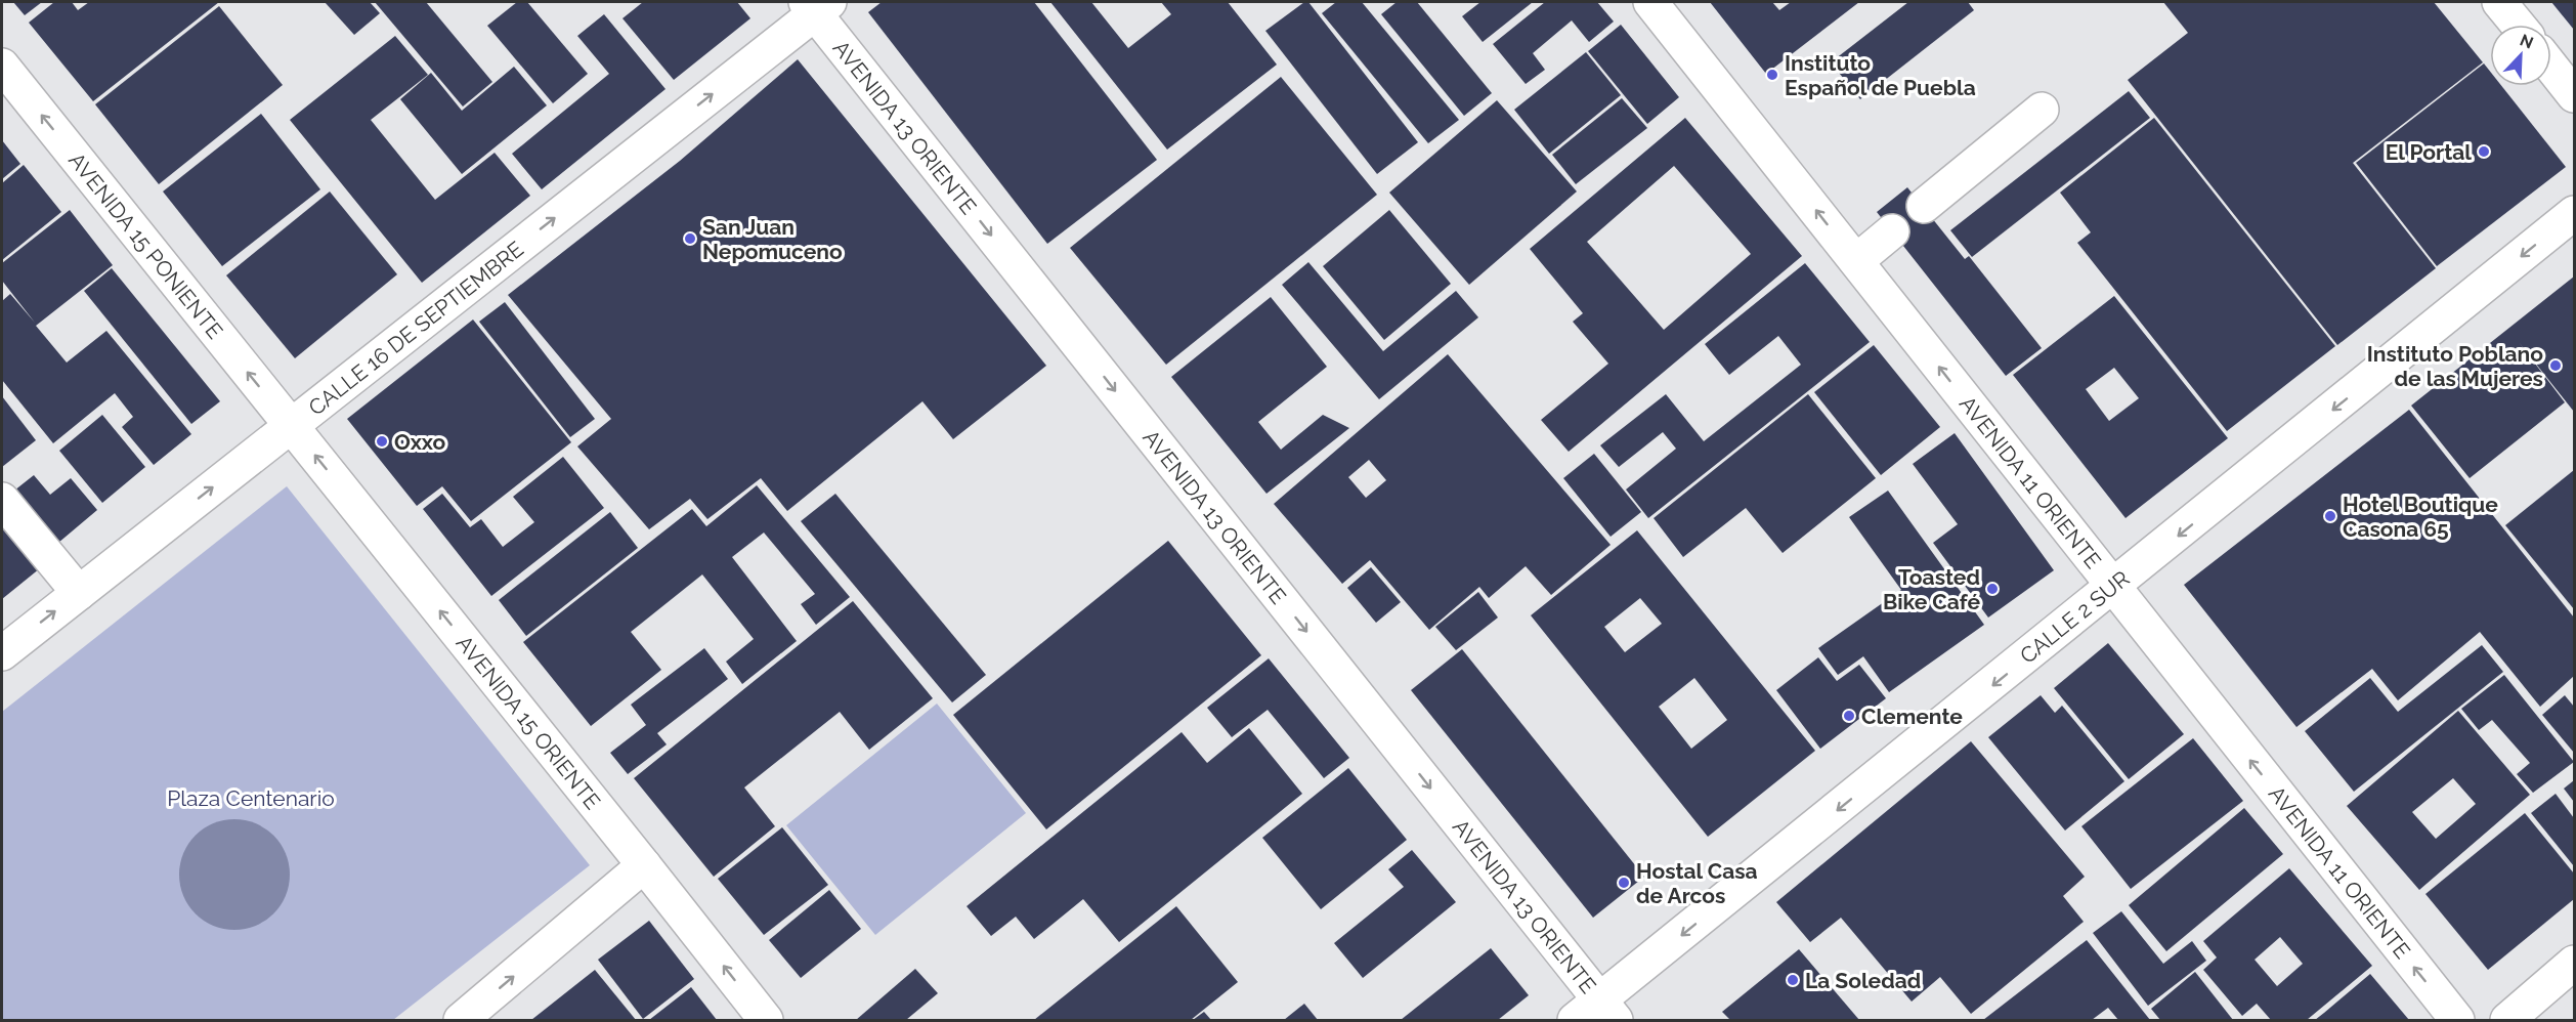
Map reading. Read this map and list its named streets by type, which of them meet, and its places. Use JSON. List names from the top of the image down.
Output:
{
  "streets": {
    "street": [
      "AVENIDA 13 ORIENTE",
      "AVENIDA 15 PONIENTE",
      "CALLE 16 DE SEPTIEMBRE",
      "AVENIDA 11 ORIENTE",
      "CALLE 2 SUR",
      "AVENIDA 15 ORIENTE"
    ]
  },
  "crossings": [
    ["AVENIDA 13 ORIENTE", "CALLE 16 DE SEPTIEMBRE"],
    ["AVENIDA 13 ORIENTE", "CALLE 2 SUR"],
    ["AVENIDA 15 PONIENTE", "CALLE 16 DE SEPTIEMBRE"],
    ["AVENIDA 15 PONIENTE", "AVENIDA 15 ORIENTE"],
    ["CALLE 16 DE SEPTIEMBRE", "AVENIDA 15 ORIENTE"],
    ["AVENIDA 11 ORIENTE", "CALLE 2 SUR"]
  ],
  "one_way": [
    "AVENIDA 13 ORIENTE",
    "AVENIDA 15 PONIENTE",
    "CALLE 16 DE SEPTIEMBRE",
    "AVENIDA 11 ORIENTE",
    "CALLE 2 SUR",
    "AVENIDA 15 ORIENTE"
  ],
  "parks": ["Plaza Centenario"],
  "places": [
    "Instituto Español de Puebla",
    "El Portal",
    "San Juan Nepomuceno",
    "Instituto Poblano de las Mujeres",
    "Oxxo",
    "Hotel Boutique Casona 65",
    "Toasted Bike Café",
    "Clemente",
    "Hostal Casa de Arcos",
    "La Soledad"
  ],
  "north": "top right"
}
